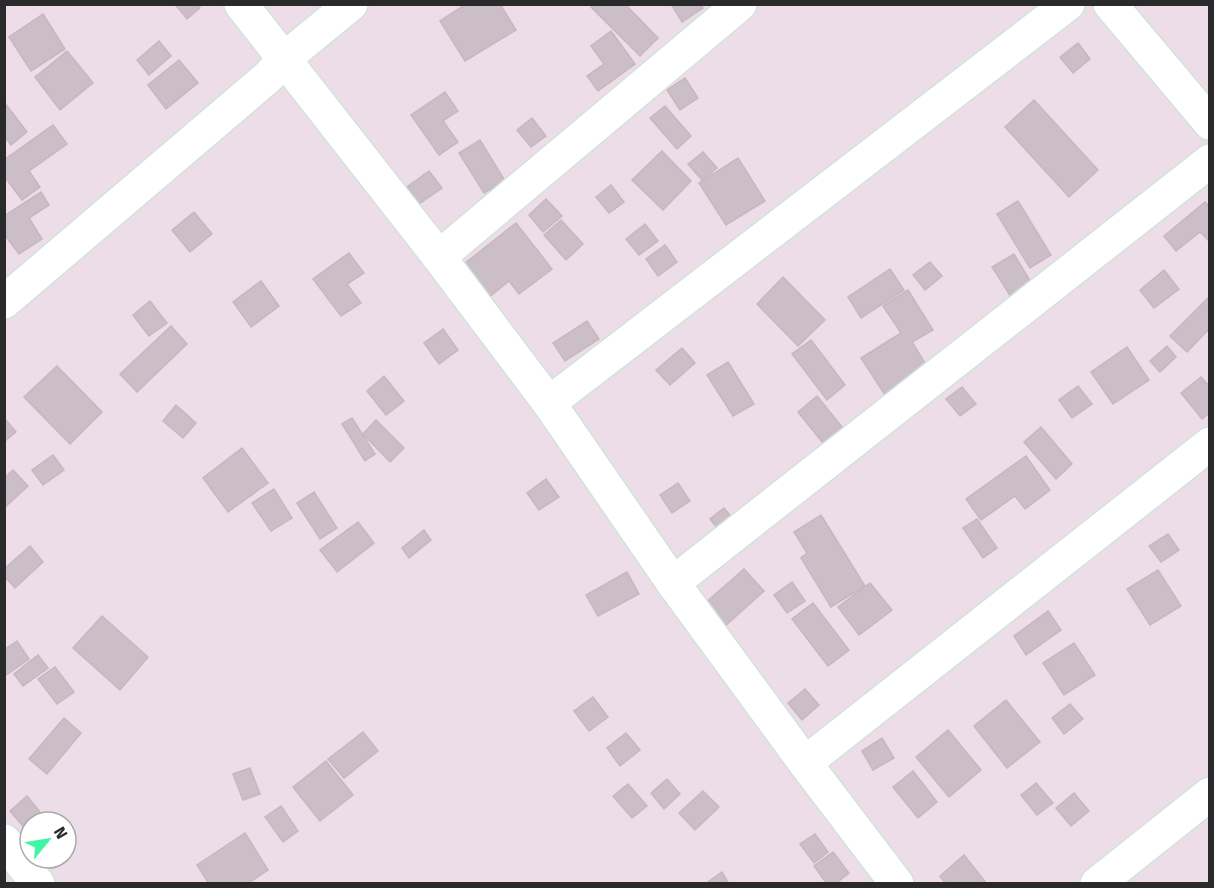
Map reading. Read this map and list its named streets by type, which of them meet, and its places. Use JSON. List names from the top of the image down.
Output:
{
  "north": "top right"
}
